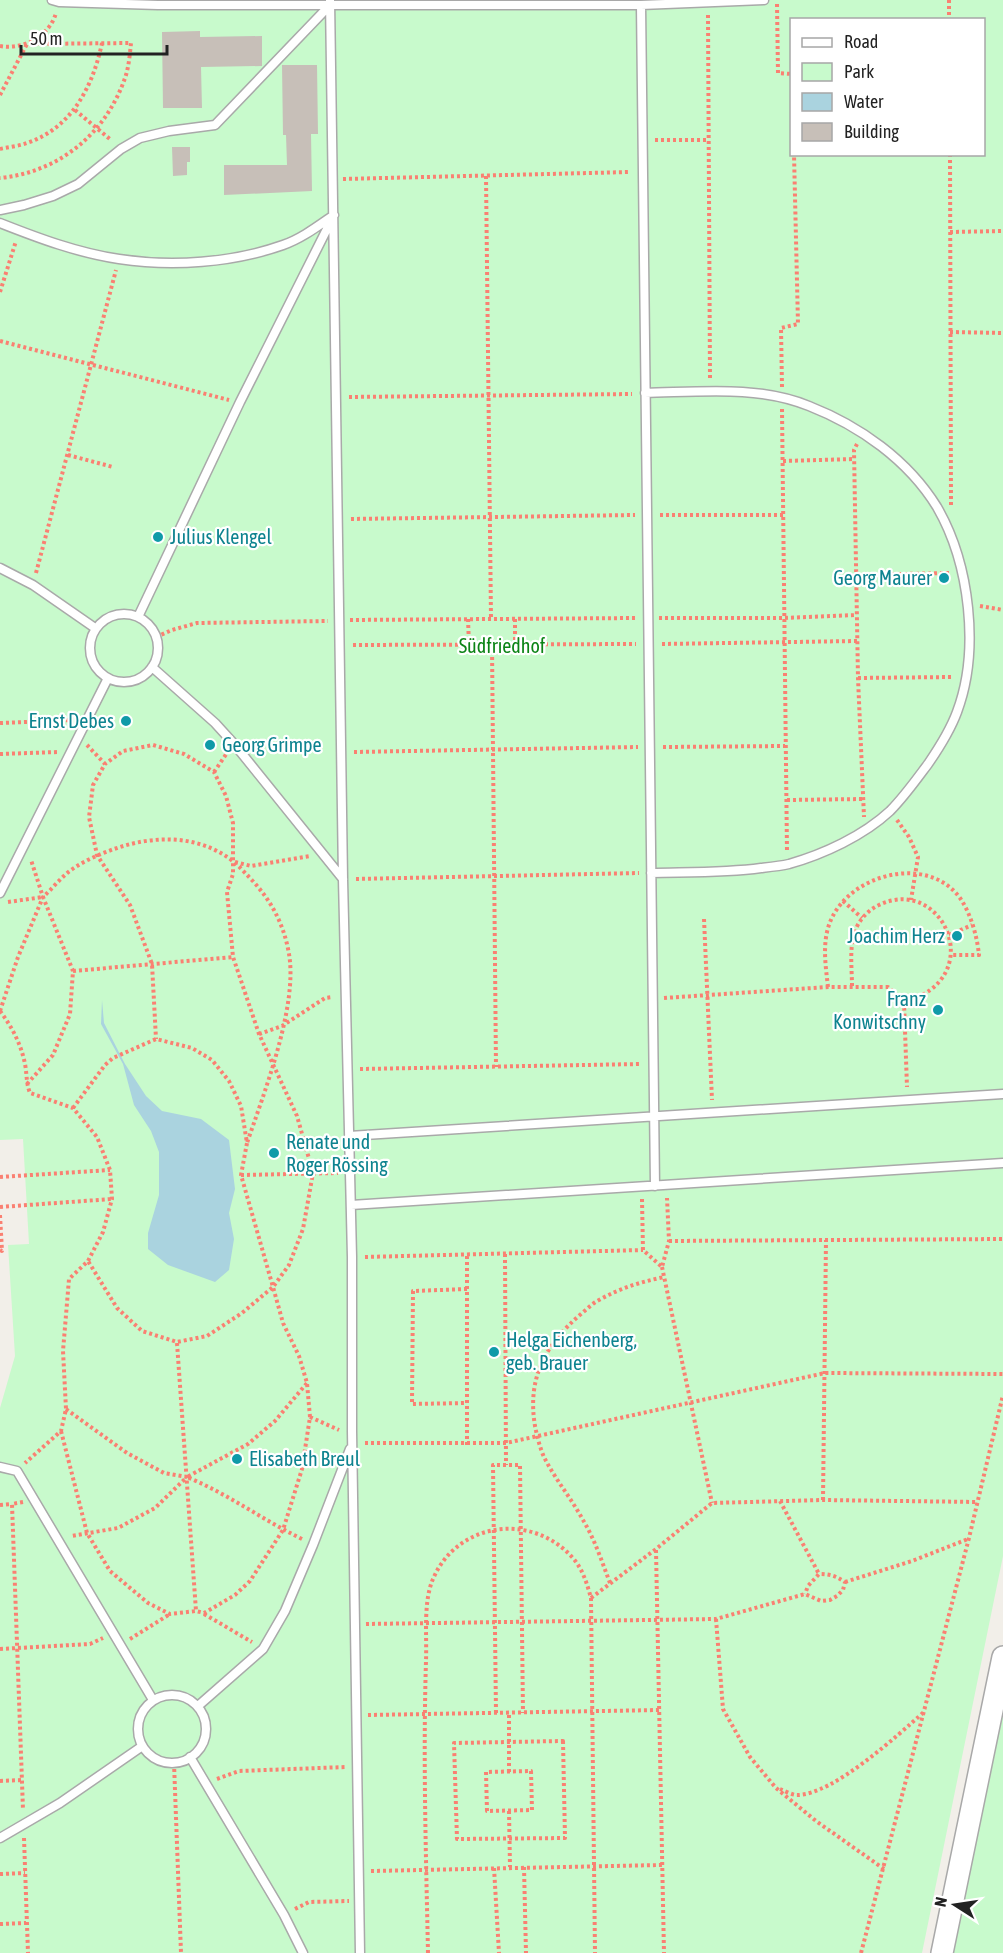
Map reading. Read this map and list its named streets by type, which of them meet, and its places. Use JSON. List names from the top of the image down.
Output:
{
  "parks": ["Südfriedhof"],
  "places": [
    "Julius Klengel",
    "Georg Maurer",
    "Ernst Debes",
    "Georg Grimpe",
    "Joachim Herz",
    "Franz Konwitschny",
    "Renate und Roger Rössing",
    "Helga Eichenberg, geb. Brauer",
    "Elisabeth Breul"
  ],
  "legend": [
    "Road",
    "Park",
    "Water",
    "Building"
  ],
  "scale_bar": "50 m",
  "north": "left"
}
